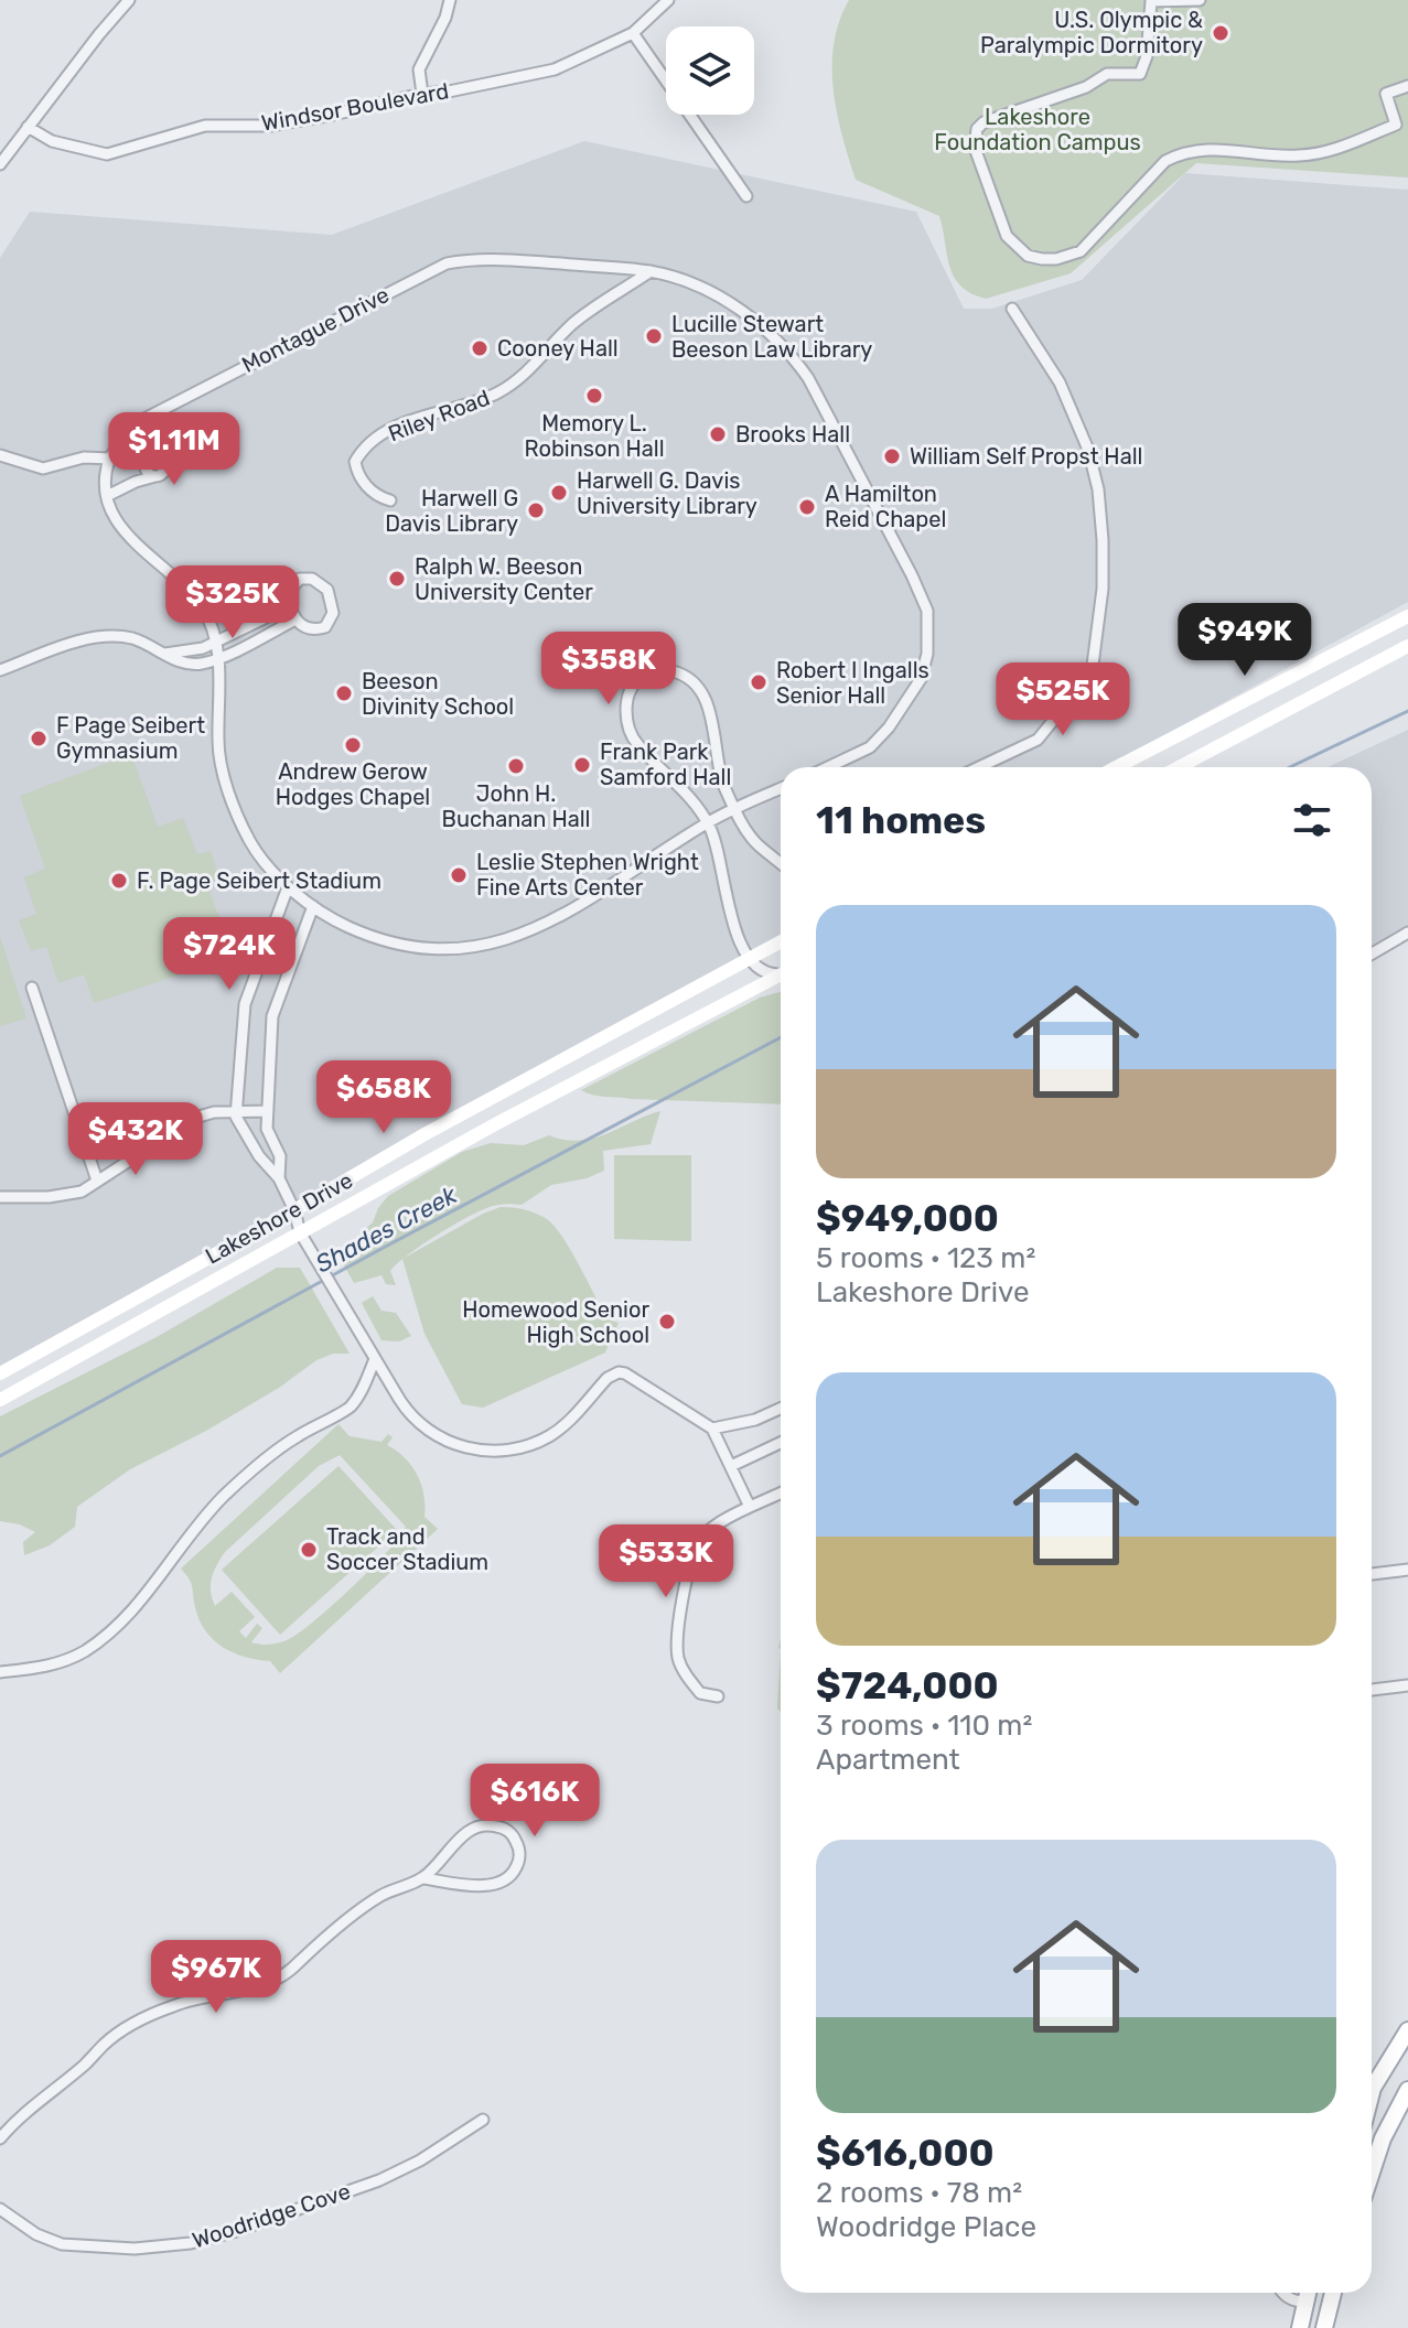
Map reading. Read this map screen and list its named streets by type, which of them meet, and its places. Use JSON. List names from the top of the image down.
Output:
{
  "streets": {
    "main road": ["Lakeshore Drive"],
    "street": [
      "Windsor Boulevard",
      "Montague Drive",
      "Riley Road",
      "Woodridge Cove"
    ]
  },
  "crossings": [
    ["Montague Drive", "Riley Road"]
  ],
  "water": ["Shades Creek"],
  "parks": ["Lakeshore Foundation Campus"],
  "places": [
    "U.S. Olympic & Paralympic Dormitory",
    "Lucille Stewart Beeson Law Library",
    "Cooney Hall",
    "Memory L. Robinson Hall",
    "Brooks Hall",
    "William Self Propst Hall",
    "Harwell G. Davis University Library",
    "A Hamilton Reid Chapel",
    "Harwell G Davis Library",
    "Ralph W. Beeson University Center",
    "Robert I Ingalls Senior Hall",
    "Beeson Divinity School",
    "F Page Seibert Gymnasium",
    "Andrew Gerow Hodges Chapel",
    "Frank Park Samford Hall",
    "John H. Buchanan Hall",
    "Leslie Stephen Wright Fine Arts Center",
    "F. Page Seibert Stadium",
    "Homewood Senior High School",
    "Track and Soccer Stadium"
  ],
  "page": {
    "price": [
      "$1.11M",
      "$325K",
      "$949K",
      "$358K",
      "$525K",
      "$724K",
      "$658K",
      "$432K",
      "$533K",
      "$616K",
      "$967K"
    ],
    "heading": "11 homes",
    "list": [
      {
        "name": "$949,000",
        "note": "5 rooms · 123 m² · Lakeshore Drive"
      },
      {
        "name": "$724,000",
        "note": "3 rooms · 110 m² · Apartment"
      },
      {
        "name": "$616,000",
        "note": "2 rooms · 78 m² · Woodridge Place"
      }
    ]
  }
}
